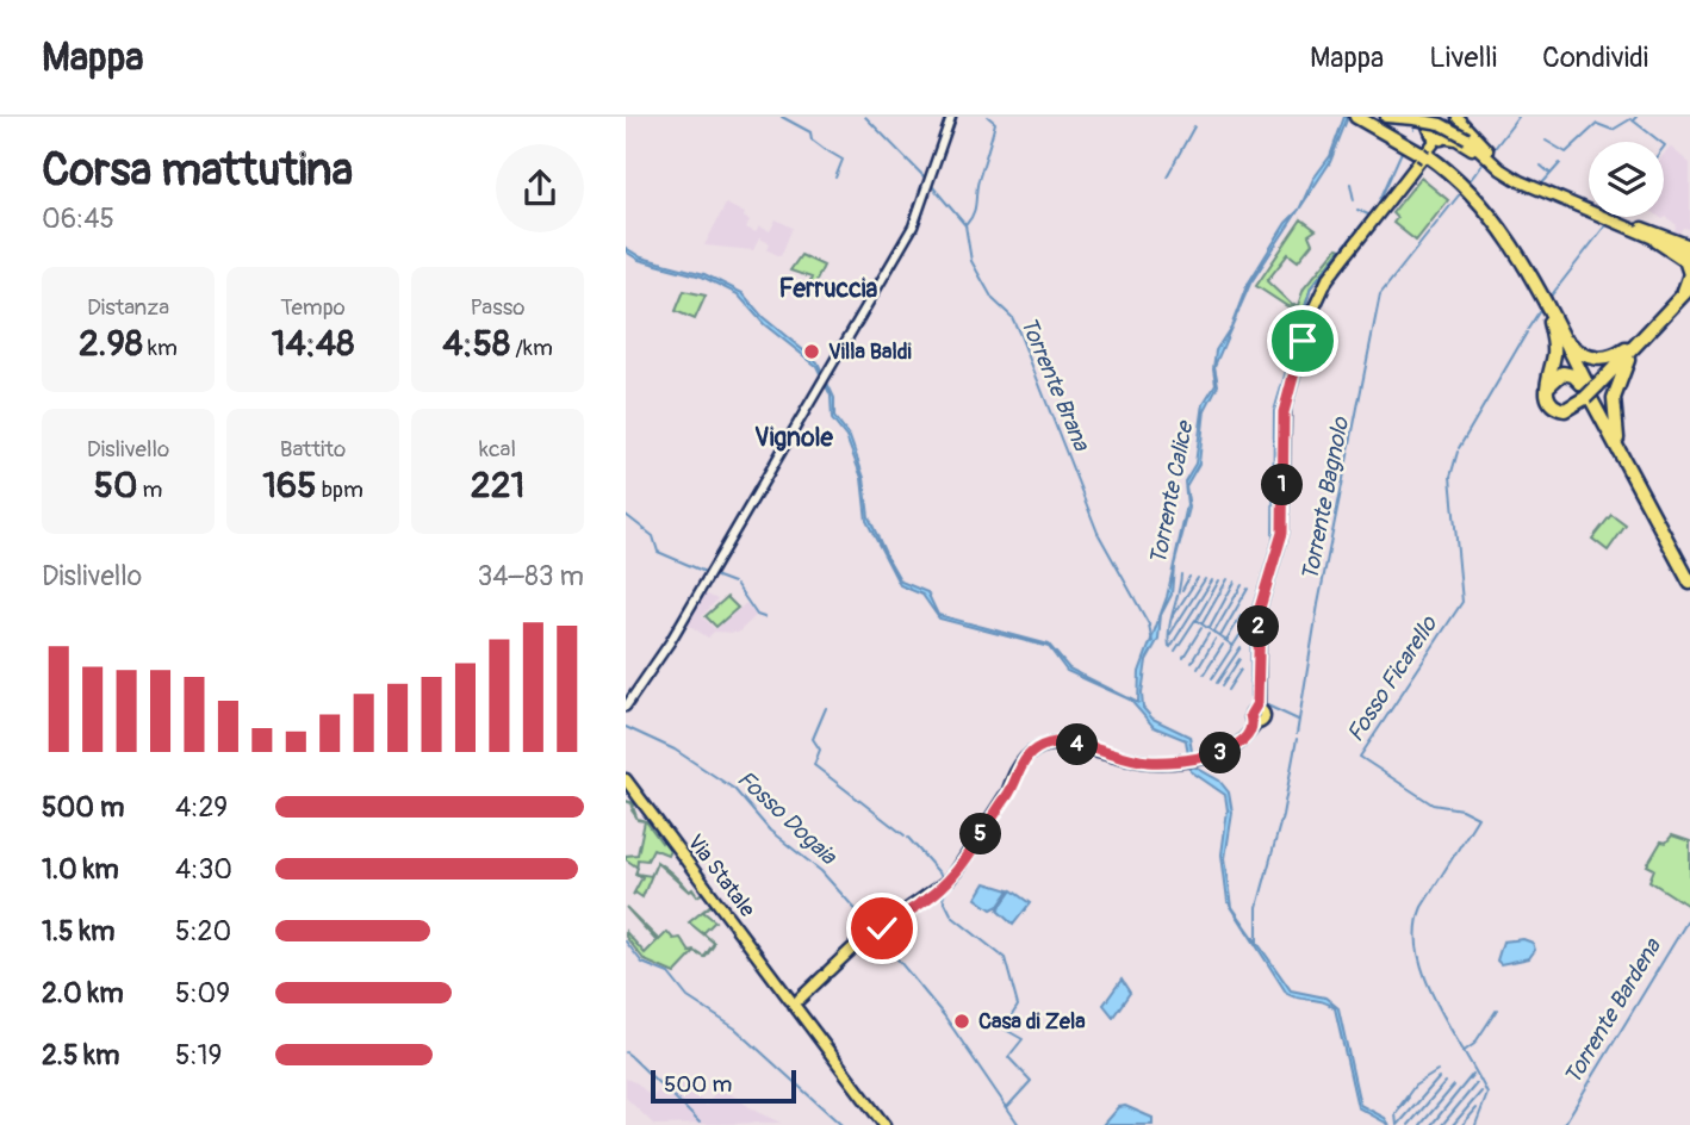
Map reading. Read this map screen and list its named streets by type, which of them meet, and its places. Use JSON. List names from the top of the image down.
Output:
{
  "streets": {
    "main road": ["Via Statale"]
  },
  "districts": ["Ferruccia", "Vignole"],
  "water": [
    "Torrente Brana",
    "Torrente Calice",
    "Torrente Bagnolo",
    "Fosso Ficarello",
    "Fosso Dogaia",
    "Torrente Bardena"
  ],
  "places": ["Villa Baldi", "Casa di Zela"],
  "scale_bar": "500 m",
  "page": {
    "header": "Mappa",
    "nav": ["Mappa", "Livelli", "Condividi"],
    "heading": ["Corsa mattutina", "06:45"],
    "stats": [
      ["Distanza", "2.98 km"],
      ["Tempo", "14:48"],
      ["Passo", "4:58 /km"],
      ["Dislivello", "50 m"],
      ["Battito", "165 bpm"],
      ["kcal", "221"]
    ],
    "pins": [
      "1",
      "2",
      "4",
      "3",
      "5"
    ],
    "chart": ["Dislivello", "34–83 m"],
    "list": [
      {
        "name": "500 m",
        "note": "4:29"
      },
      {
        "name": "1.0 km",
        "note": "4:30"
      },
      {
        "name": "1.5 km",
        "note": "5:20"
      },
      {
        "name": "2.0 km",
        "note": "5:09"
      },
      {
        "name": "2.5 km",
        "note": "5:19"
      }
    ],
    "scale": "500 m"
  }
}
